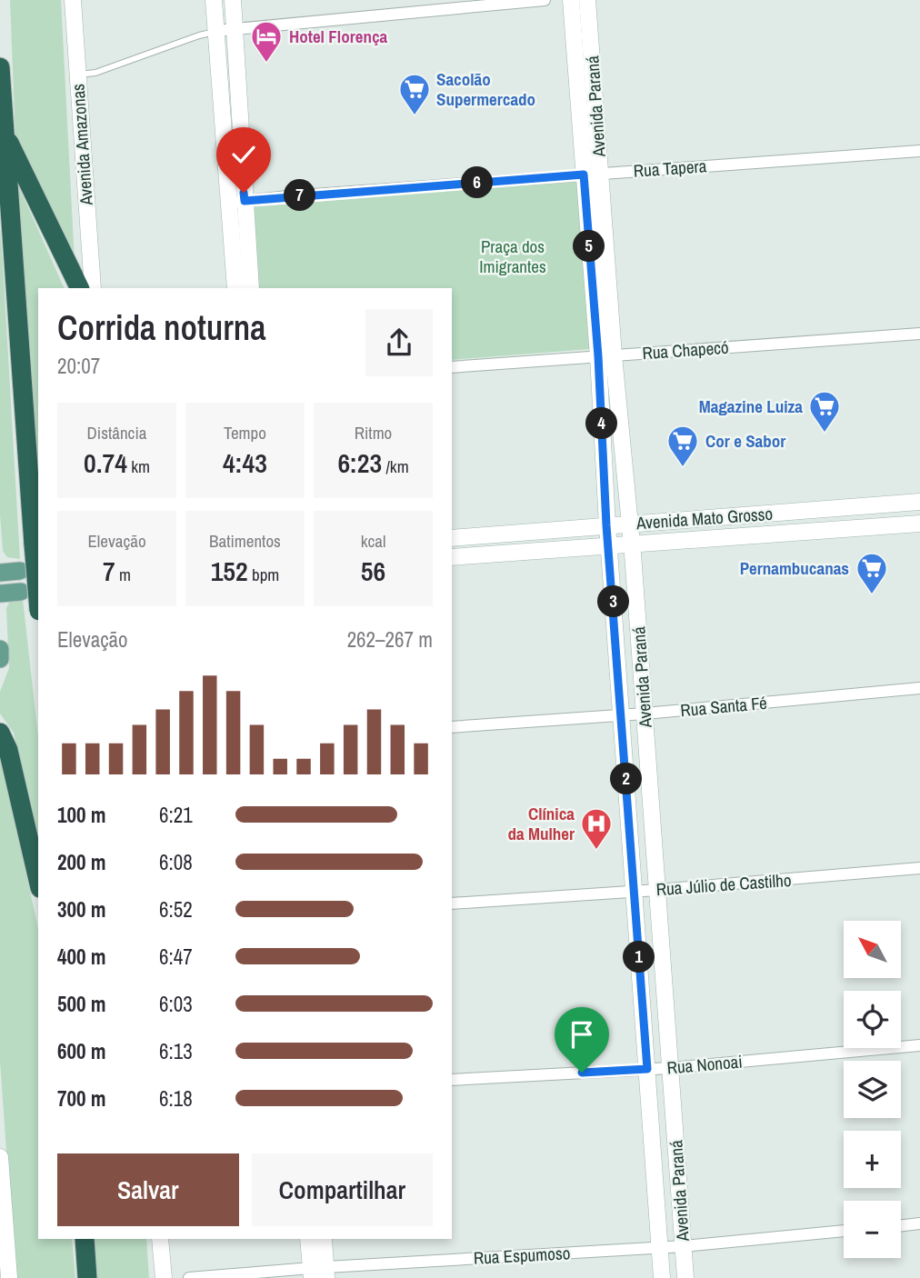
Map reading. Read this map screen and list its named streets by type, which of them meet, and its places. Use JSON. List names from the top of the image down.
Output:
{
  "streets": {
    "street": [
      "Avenida Paraná",
      "Avenida Amazonas",
      "Rua Tapera",
      "Rua Chapecó",
      "Avenida Mato Grosso",
      "Rua Santa Fé",
      "Rua Júlio de Castilho",
      "Rua Nonoai",
      "Rua Espumoso"
    ]
  },
  "crossings": [
    ["Avenida Paraná", "Rua Tapera"],
    ["Avenida Paraná", "Rua Chapecó"],
    ["Avenida Paraná", "Avenida Mato Grosso"],
    ["Avenida Paraná", "Rua Santa Fé"],
    ["Avenida Paraná", "Rua Júlio de Castilho"],
    ["Avenida Paraná", "Rua Nonoai"],
    ["Avenida Paraná", "Rua Espumoso"]
  ],
  "parks": ["Praça dos Imigrantes"],
  "places": {
    "hotel": ["Hotel Florença"],
    "supermarket": [
      "Sacolão Supermercado",
      "Magazine Luiza",
      "Cor e Sabor",
      "Pernambucanas"
    ],
    "hospital": ["Clínica da Mulher"]
  },
  "north": "top left",
  "page": {
    "pins": [
      "6",
      "7",
      "5",
      "4",
      "3",
      "2",
      "1"
    ],
    "heading": ["Corrida noturna", "20:07"],
    "stats": [
      ["Distância", "0.74 km"],
      ["Tempo", "4:43"],
      ["Ritmo", "6:23 /km"],
      ["Elevação", "7 m"],
      ["Batimentos", "152 bpm"],
      ["kcal", "56"]
    ],
    "chart": ["Elevação", "262–267 m"],
    "list": [
      {
        "name": "100 m",
        "note": "6:21"
      },
      {
        "name": "200 m",
        "note": "6:08"
      },
      {
        "name": "300 m",
        "note": "6:52"
      },
      {
        "name": "400 m",
        "note": "6:47"
      },
      {
        "name": "500 m",
        "note": "6:03"
      },
      {
        "name": "600 m",
        "note": "6:13"
      },
      {
        "name": "700 m",
        "note": "6:18"
      }
    ],
    "map_buttons": ["+", "−"],
    "buttons": ["Salvar", "Compartilhar"]
  }
}
